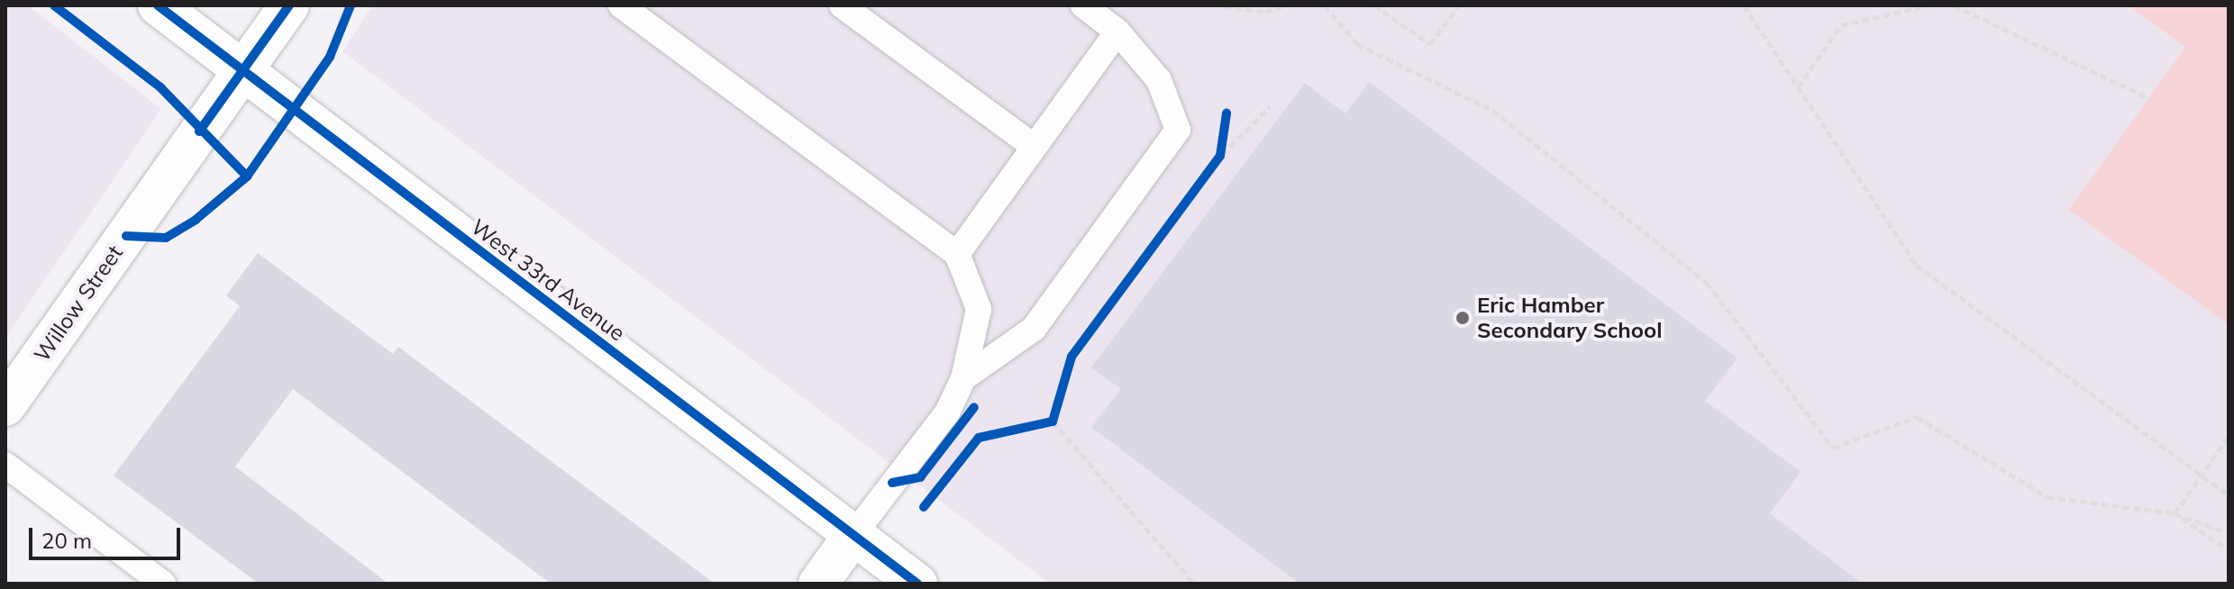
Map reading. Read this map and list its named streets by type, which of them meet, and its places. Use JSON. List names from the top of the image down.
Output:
{
  "streets": {
    "street": ["West 33rd Avenue", "Willow Street"]
  },
  "crossings": [
    ["West 33rd Avenue", "Willow Street"]
  ],
  "places": ["Eric Hamber Secondary School"],
  "scale_bar": "20 m"
}
